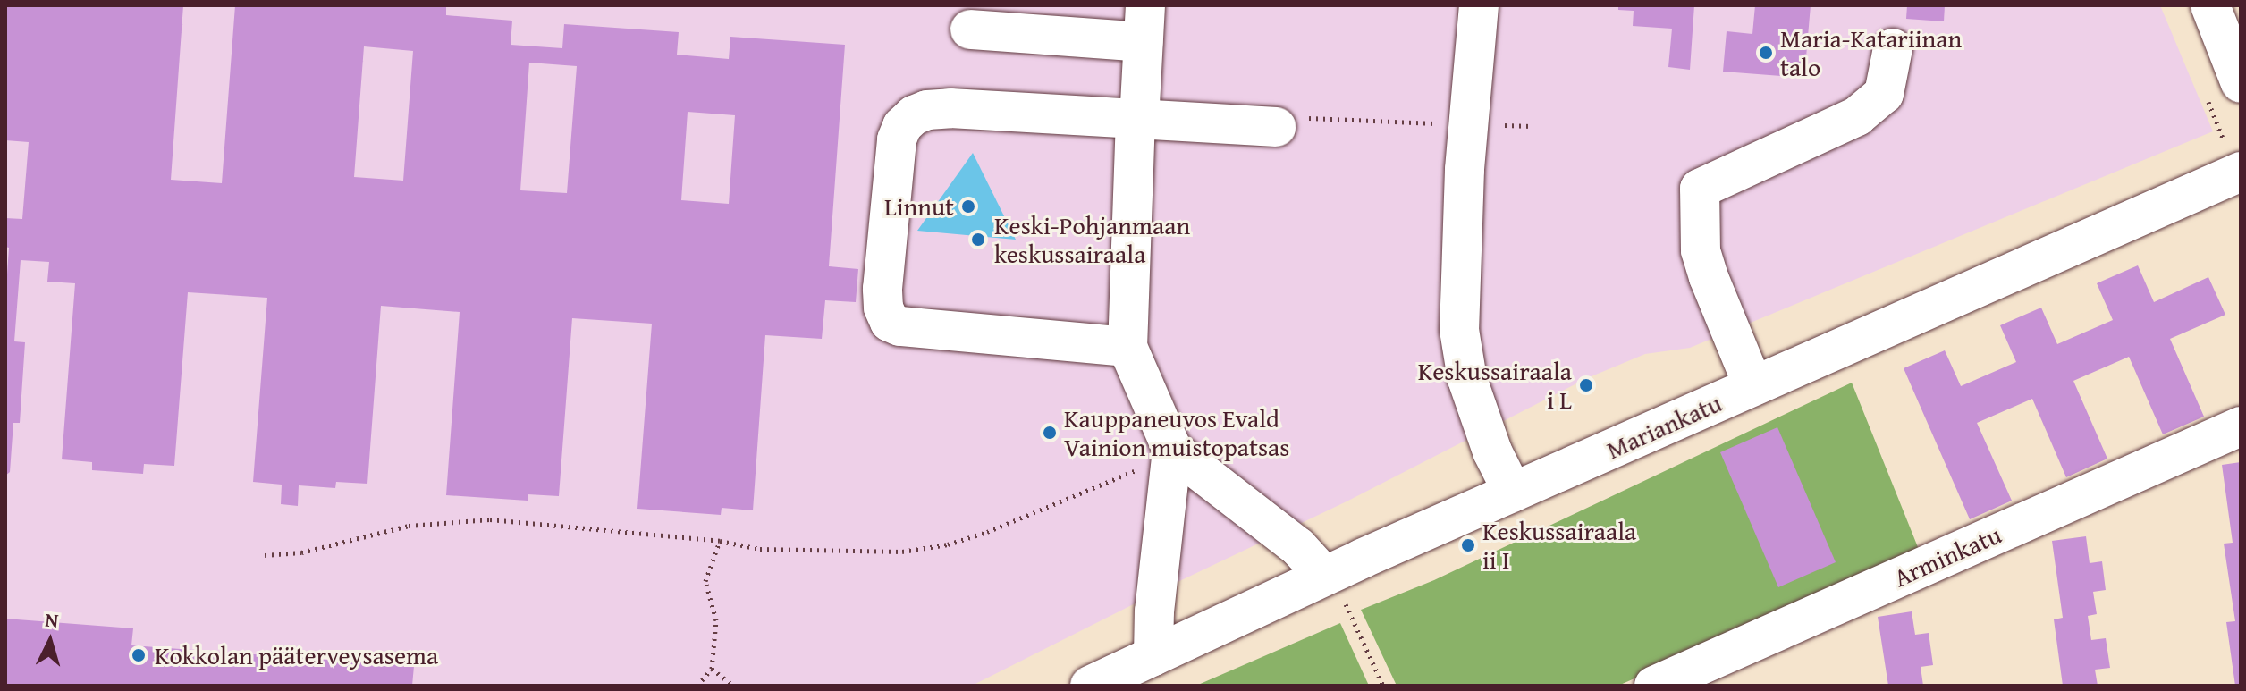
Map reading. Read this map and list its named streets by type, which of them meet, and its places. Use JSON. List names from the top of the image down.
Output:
{
  "streets": {
    "street": ["Mariankatu", "Arminkatu"]
  },
  "places": [
    "Maria-Katariinan talo",
    "Linnut",
    "Keski-Pohjanmaan keskussairaala",
    "Keskussairaala i L",
    "Kauppaneuvos Evald Vainion muistopatsas",
    "Keskussairaala ii I",
    "Kokkolan pääterveysasema"
  ],
  "north": "top"
}
